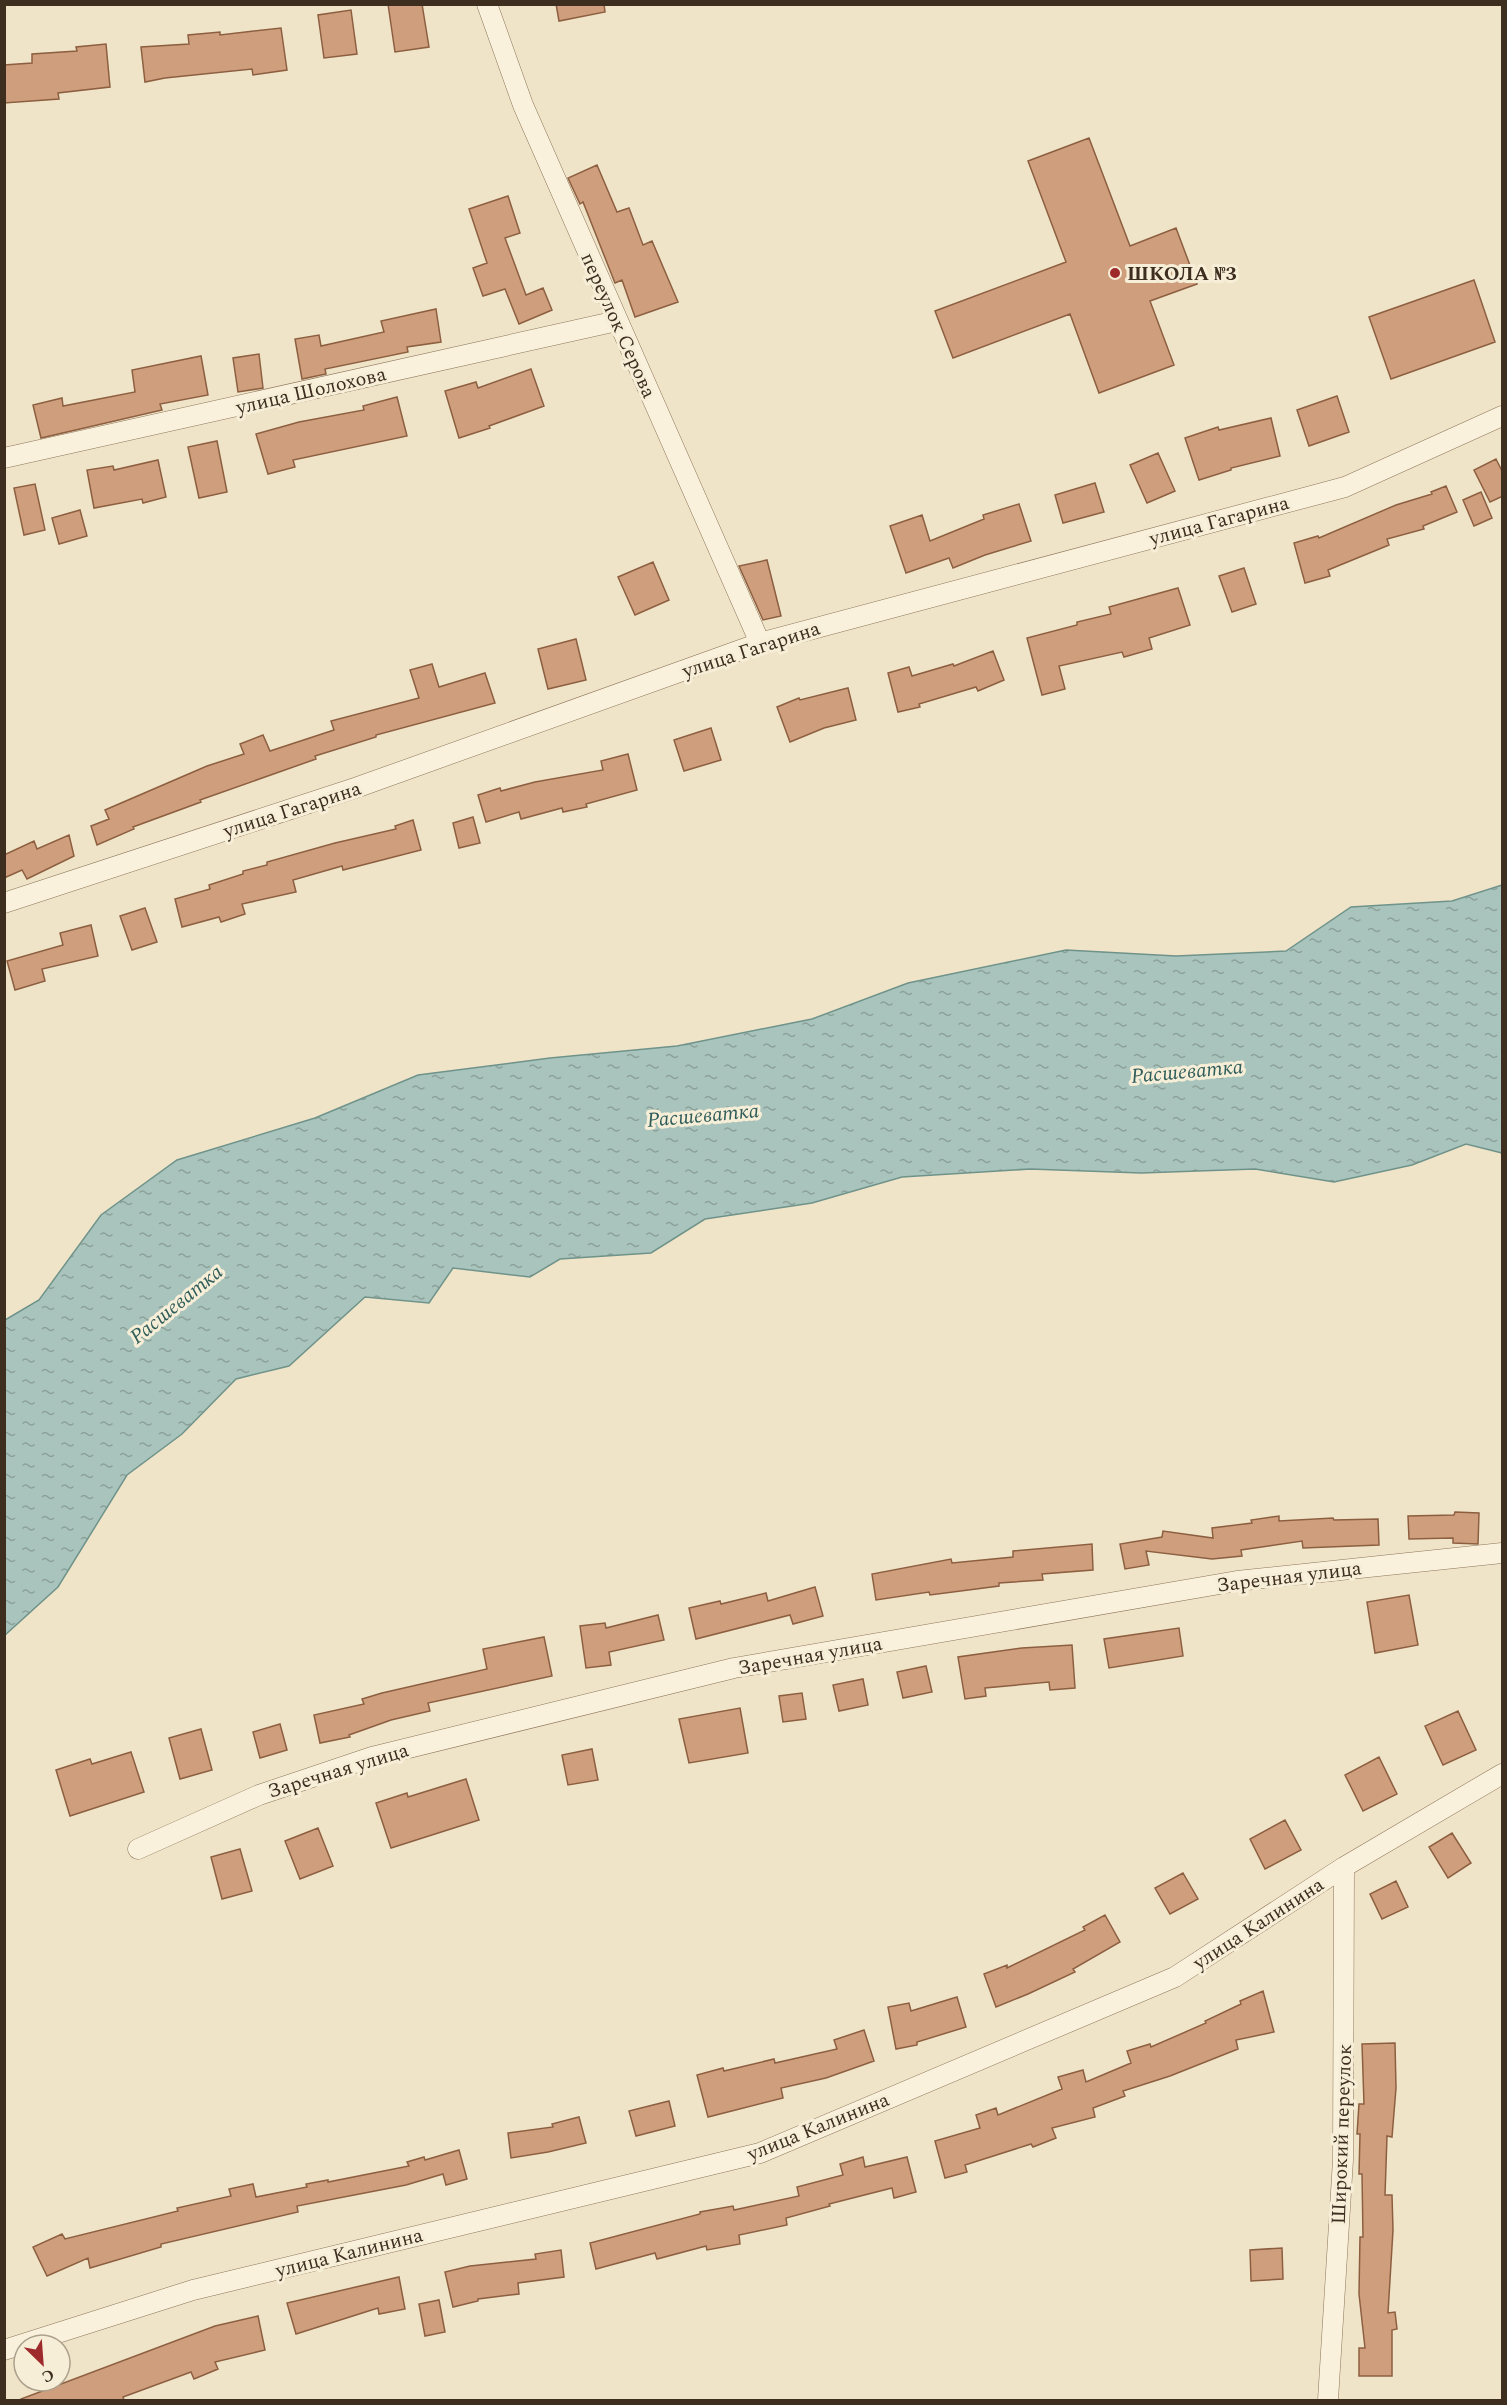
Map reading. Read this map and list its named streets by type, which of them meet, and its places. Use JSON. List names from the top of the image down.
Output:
{
  "streets": {
    "street": [
      "переулок Серова",
      "улица Шолохова",
      "улица Гагарина",
      "Заречная улица",
      "улица Калинина",
      "Широкий переулок"
    ]
  },
  "crossings": [
    ["переулок Серова", "улица Шолохова"],
    ["переулок Серова", "улица Гагарина"],
    ["улица Калинина", "Широкий переулок"]
  ],
  "water": ["Расшеватка"],
  "places": ["ШКОЛА №3"],
  "north": "bottom right"
}
